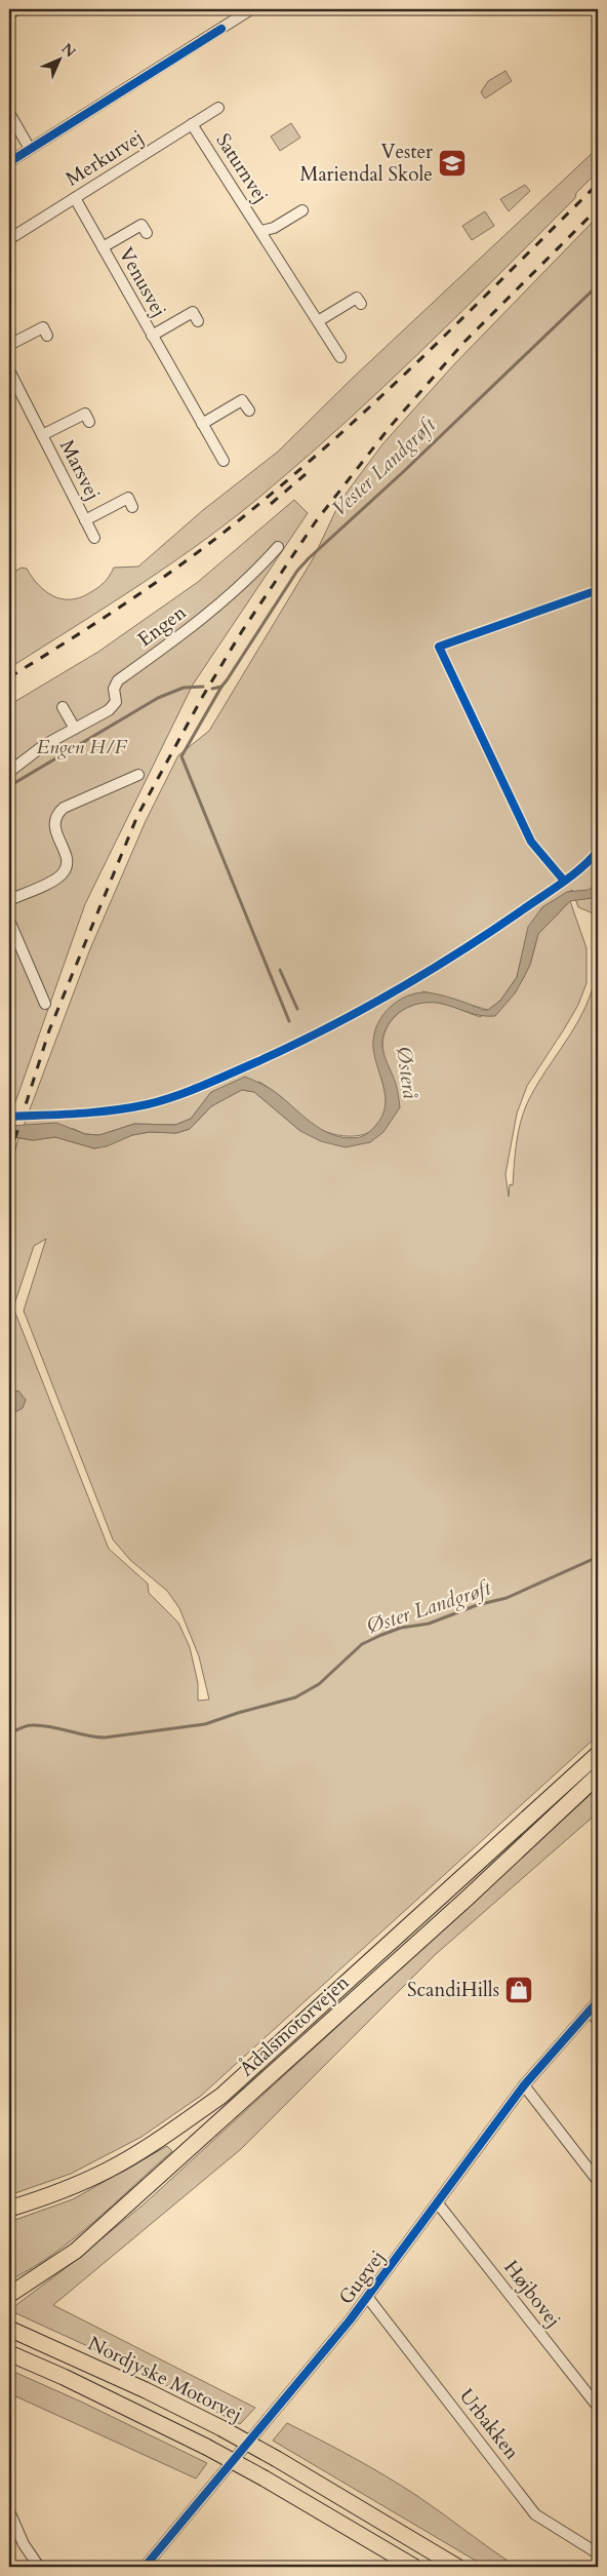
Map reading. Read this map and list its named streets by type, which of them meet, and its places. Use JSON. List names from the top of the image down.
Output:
{
  "streets": {
    "highway": ["Ådalsmotorvejen", "Nordjyske Motorvej"],
    "street": [
      "Merkurvej",
      "Saturnvej",
      "Venusvej",
      "Marsvej",
      "Engen",
      "Gugvej",
      "Højbovej",
      "Urbakken"
    ]
  },
  "crossings": [
    ["Merkurvej", "Saturnvej"],
    ["Merkurvej", "Venusvej"],
    ["Gugvej", "Højbovej"],
    ["Gugvej", "Urbakken"]
  ],
  "water": ["Vester Landgrøft", "Østerå", "Øster Landgrøft"],
  "parks": ["Engen H/F"],
  "places": {
    "school or university": ["Vester Mariendal Skole"],
    "shop": ["ScandiHills"]
  },
  "north": "top right"
}
